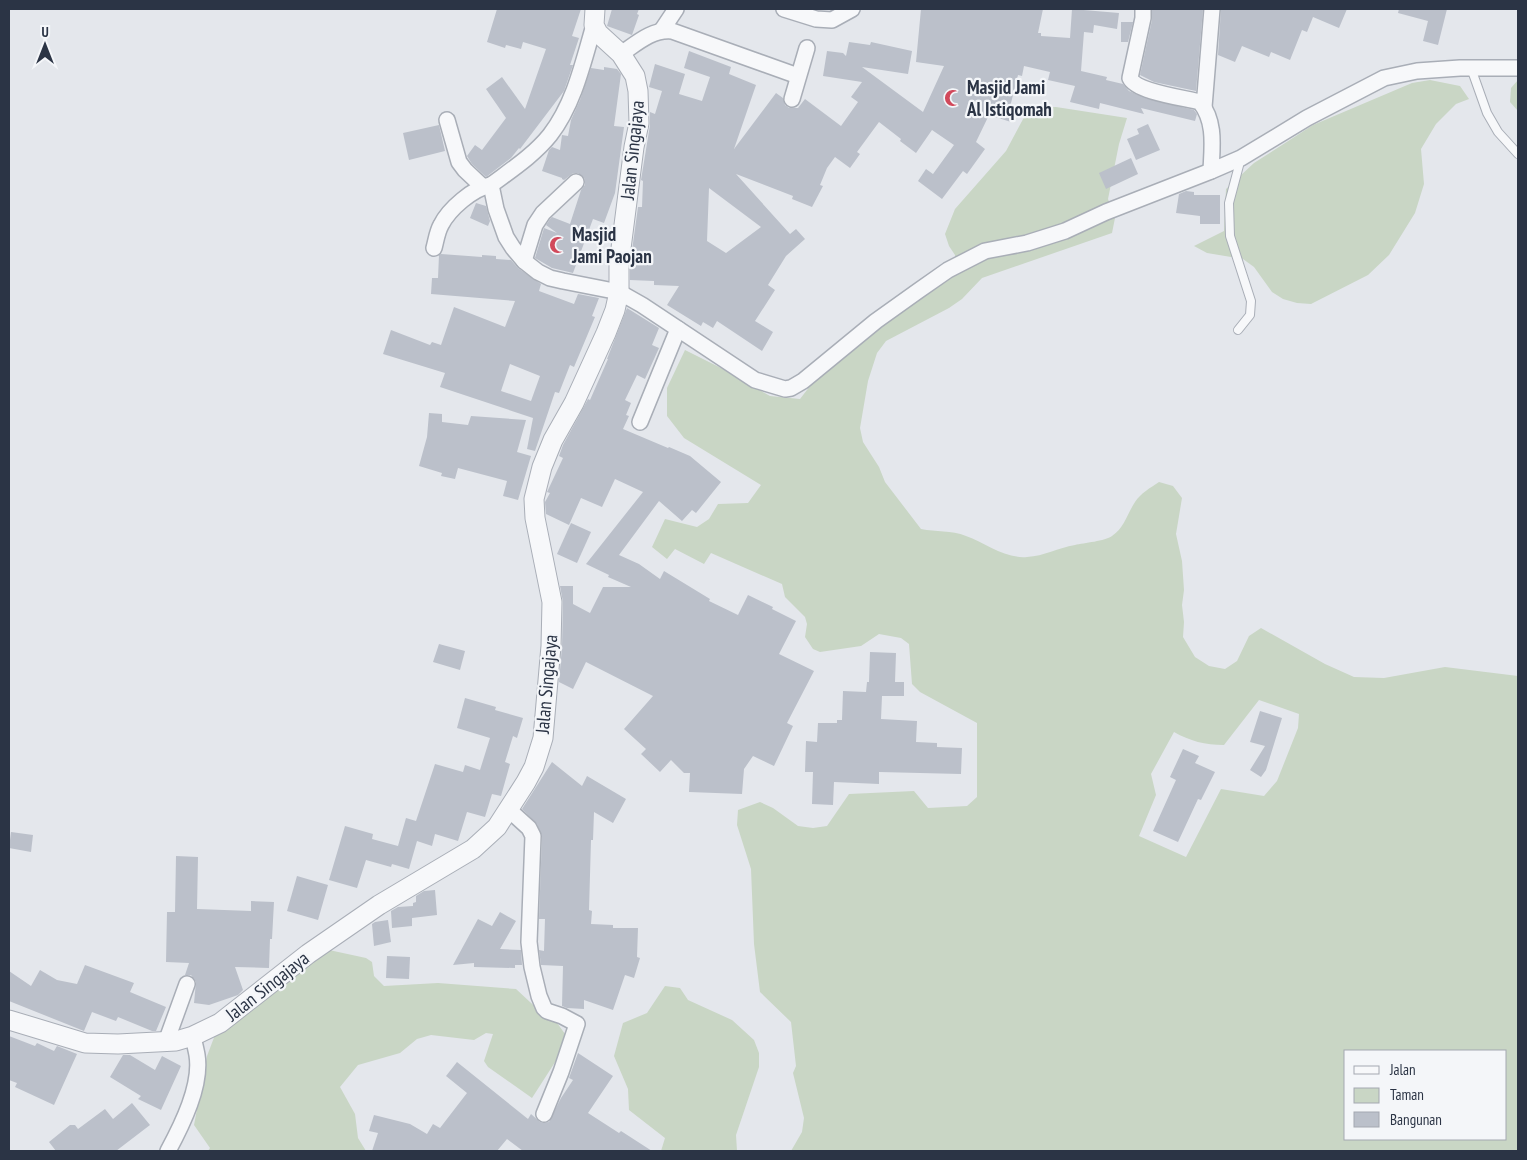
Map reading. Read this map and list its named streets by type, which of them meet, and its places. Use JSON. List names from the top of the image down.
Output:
{
  "streets": {
    "street": ["Jalan Singajaya"]
  },
  "places": {
    "mosque": ["Masjid Jami Al Istiqomah", "Masjid Jami Paojan"]
  },
  "legend": ["Jalan", "Taman", "Bangunan"],
  "north": "top"
}
